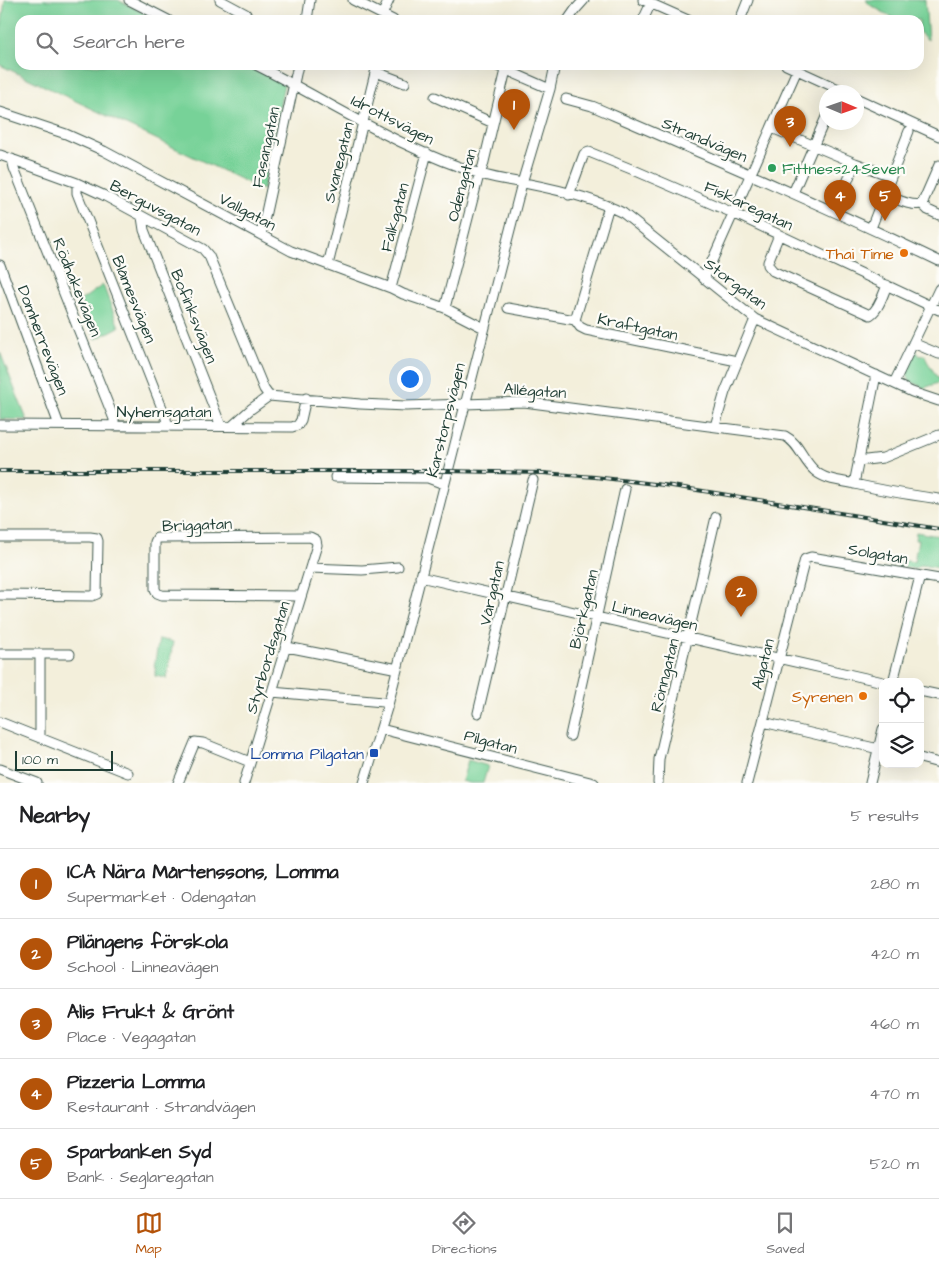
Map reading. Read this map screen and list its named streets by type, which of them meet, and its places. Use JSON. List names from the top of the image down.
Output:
{
  "streets": {
    "street": [
      "Idrottsvägen",
      "Strandvägen",
      "Fasangatan",
      "Svanegatan",
      "Odengatan",
      "Fiskaregatan",
      "Berguvsgatan",
      "Vallgatan",
      "Falkgatan",
      "Storgatan",
      "Rödhakevägen",
      "Blåmesvägen",
      "Bofinksvägen",
      "Kraftgatan",
      "Domherrevägen",
      "Allégatan",
      "Nyhemsgatan",
      "Karstorpsvägen",
      "Briggatan",
      "Solgatan",
      "Vårgatan",
      "Björkgatan",
      "Linneavägen",
      "Styrbordsgatan",
      "Algatan",
      "Rönngatan",
      "Pilgatan"
    ]
  },
  "crossings": [
    ["Idrottsvägen", "Fasangatan"],
    ["Idrottsvägen", "Svanegatan"],
    ["Idrottsvägen", "Odengatan"],
    ["Idrottsvägen", "Falkgatan"],
    ["Idrottsvägen", "Storgatan"],
    ["Idrottsvägen", "Karstorpsvägen"],
    ["Fasangatan", "Vallgatan"],
    ["Svanegatan", "Vallgatan"],
    ["Odengatan", "Vallgatan"],
    ["Fiskaregatan", "Storgatan"],
    ["Berguvsgatan", "Rödhakevägen"],
    ["Berguvsgatan", "Blåmesvägen"],
    ["Berguvsgatan", "Bofinksvägen"],
    ["Berguvsgatan", "Allégatan"],
    ["Vallgatan", "Falkgatan"],
    ["Vallgatan", "Karstorpsvägen"],
    ["Storgatan", "Karstorpsvägen"],
    ["Rödhakevägen", "Nyhemsgatan"],
    ["Blåmesvägen", "Nyhemsgatan"],
    ["Bofinksvägen", "Nyhemsgatan"],
    ["Domherrevägen", "Nyhemsgatan"],
    ["Allégatan", "Nyhemsgatan"],
    ["Allégatan", "Karstorpsvägen"],
    ["Karstorpsvägen", "Linneavägen"],
    ["Karstorpsvägen", "Pilgatan"],
    ["Briggatan", "Styrbordsgatan"],
    ["Solgatan", "Algatan"],
    ["Vårgatan", "Linneavägen"],
    ["Björkgatan", "Linneavägen"],
    ["Linneavägen", "Algatan"],
    ["Linneavägen", "Rönngatan"]
  ],
  "places": {
    "other": ["Fittness24Seven", "Thai Time", "Syrenen"],
    "transit": ["Lomma Pilgatan"]
  },
  "scale_bar": "100 m",
  "north": "right",
  "page": {
    "search": "Search here",
    "pins": [
      "1",
      "3",
      "4",
      "5",
      "2"
    ],
    "scale": "100 m",
    "heading": ["Nearby", "5 results"],
    "list": [
      {
        "mark": "1",
        "name": "ICA Nära Mårtenssons, Lomma",
        "note": "Supermarket · Odengatan",
        "value": "280 m"
      },
      {
        "mark": "2",
        "name": "Pilängens förskola",
        "note": "School · Linneavägen",
        "value": "420 m"
      },
      {
        "mark": "3",
        "name": "Alis Frukt & Grönt",
        "note": "Place · Vegagatan",
        "value": "460 m"
      },
      {
        "mark": "4",
        "name": "Pizzeria Lomma",
        "note": "Restaurant · Strandvägen",
        "value": "470 m"
      },
      {
        "mark": "5",
        "name": "Sparbanken Syd",
        "note": "Bank · Seglaregatan",
        "value": "520 m"
      }
    ],
    "nav": ["Map", "Directions", "Saved"]
  }
}
